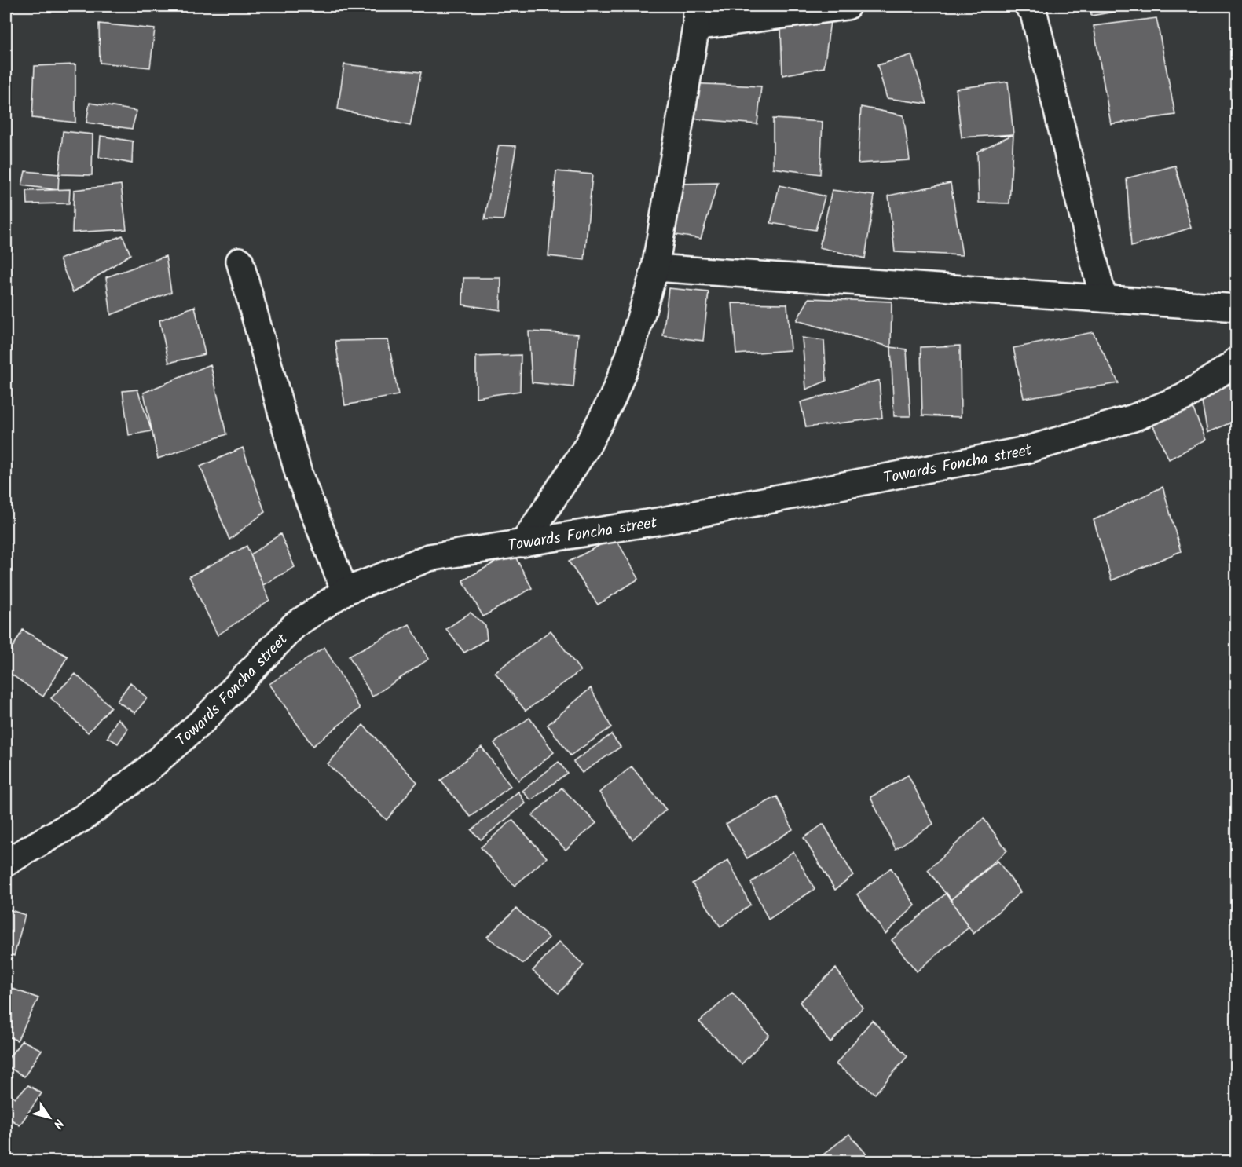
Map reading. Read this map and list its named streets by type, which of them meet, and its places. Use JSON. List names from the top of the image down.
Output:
{
  "streets": {
    "street": ["Towards Foncha street"]
  },
  "north": "bottom right"
}
